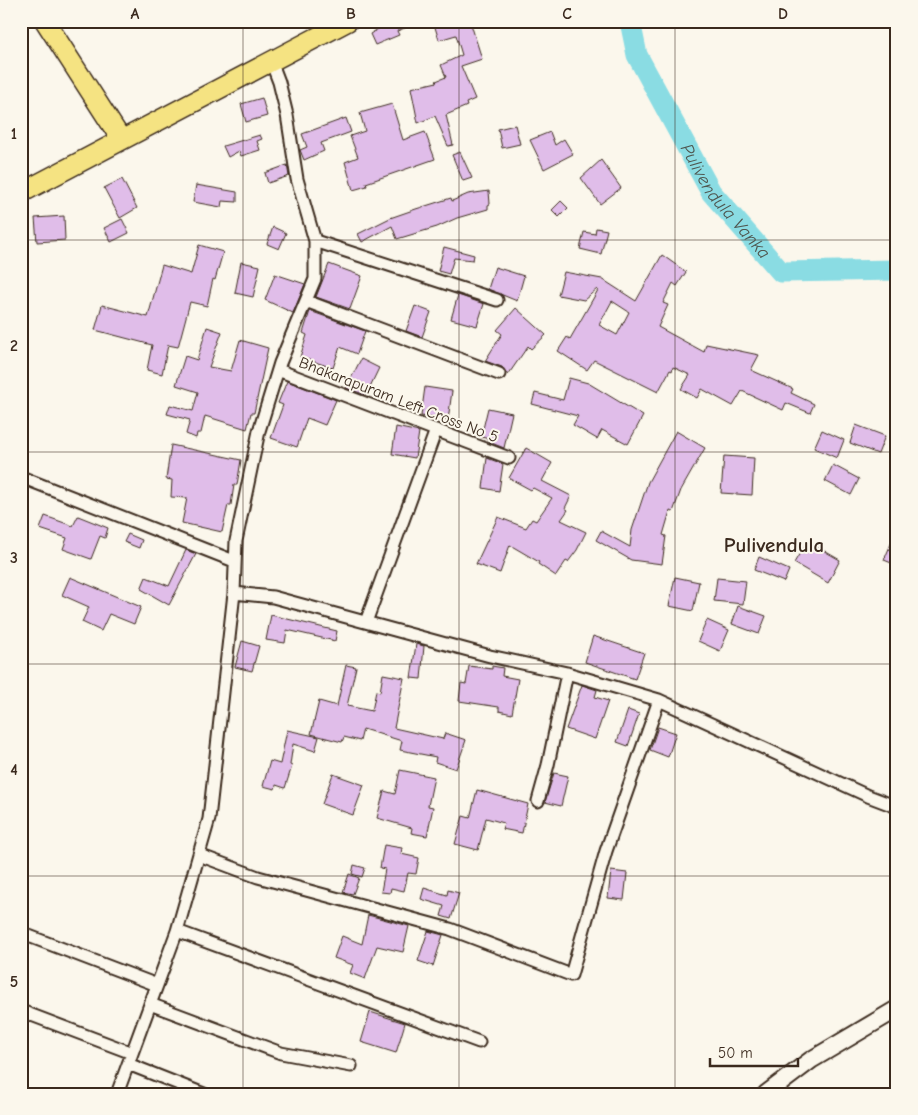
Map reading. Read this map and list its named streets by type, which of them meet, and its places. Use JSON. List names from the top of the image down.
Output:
{
  "streets": {
    "street": ["Bhakarapuram Left Cross No 5"]
  },
  "districts": ["Pulivendula"],
  "water": ["Pulivendula Vanka"],
  "scale_bar": "50 m",
  "grid": {
    "columns": [
      "A",
      "B",
      "C",
      "D"
    ],
    "rows": [
      "1",
      "2",
      "3",
      "4",
      "5"
    ]
  }
}
